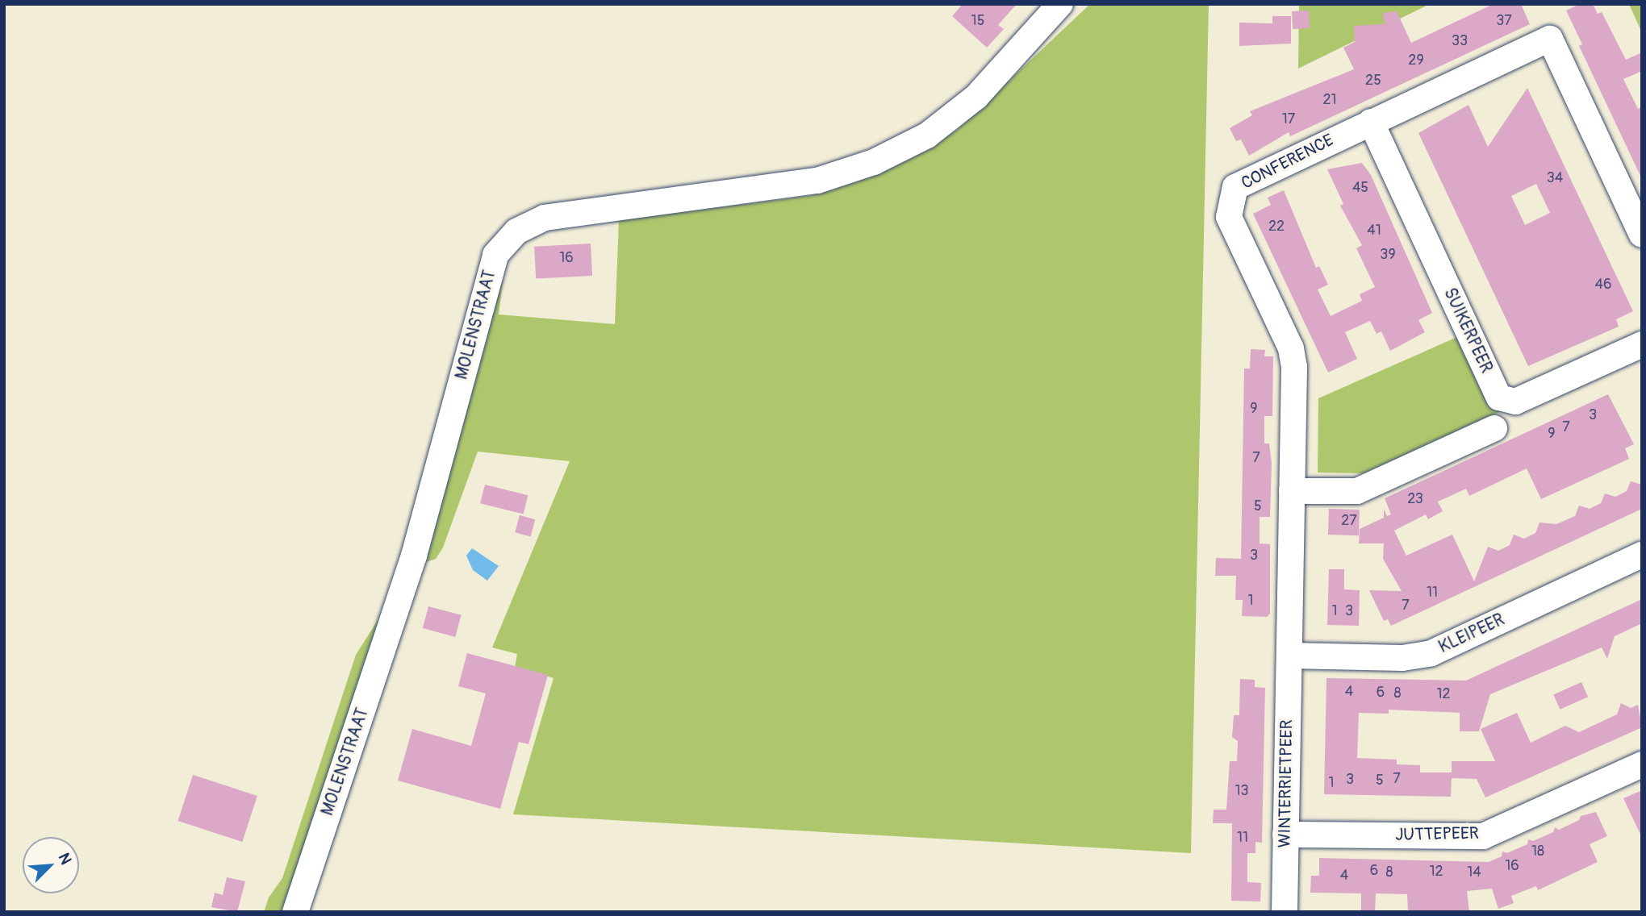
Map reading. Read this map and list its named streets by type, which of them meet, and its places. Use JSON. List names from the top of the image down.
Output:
{
  "streets": {
    "street": [
      "CONFERENCE",
      "MOLENSTRAAT",
      "SUIKERPEER",
      "KLEIPEER",
      "WINTERRIETPEER",
      "JUTTEPEER"
    ]
  },
  "crossings": [
    ["CONFERENCE", "SUIKERPEER"],
    ["CONFERENCE", "KLEIPEER"],
    ["CONFERENCE", "WINTERRIETPEER"],
    ["KLEIPEER", "WINTERRIETPEER"],
    ["WINTERRIETPEER", "JUTTEPEER"]
  ],
  "house_numbers": [
    "15",
    "37",
    "33",
    "29",
    "25",
    "21",
    "17",
    "34",
    "45",
    "22",
    "41",
    "39",
    "16",
    "46",
    "9",
    "3",
    "7",
    "9",
    "7",
    "23",
    "5",
    "27",
    "3",
    "11",
    "1",
    "7",
    "1",
    "3",
    "4",
    "6",
    "8",
    "12",
    "7",
    "3",
    "5",
    "1",
    "13",
    "11",
    "18",
    "16",
    "6",
    "12",
    "8",
    "14",
    "4"
  ],
  "north": "top right"
}
